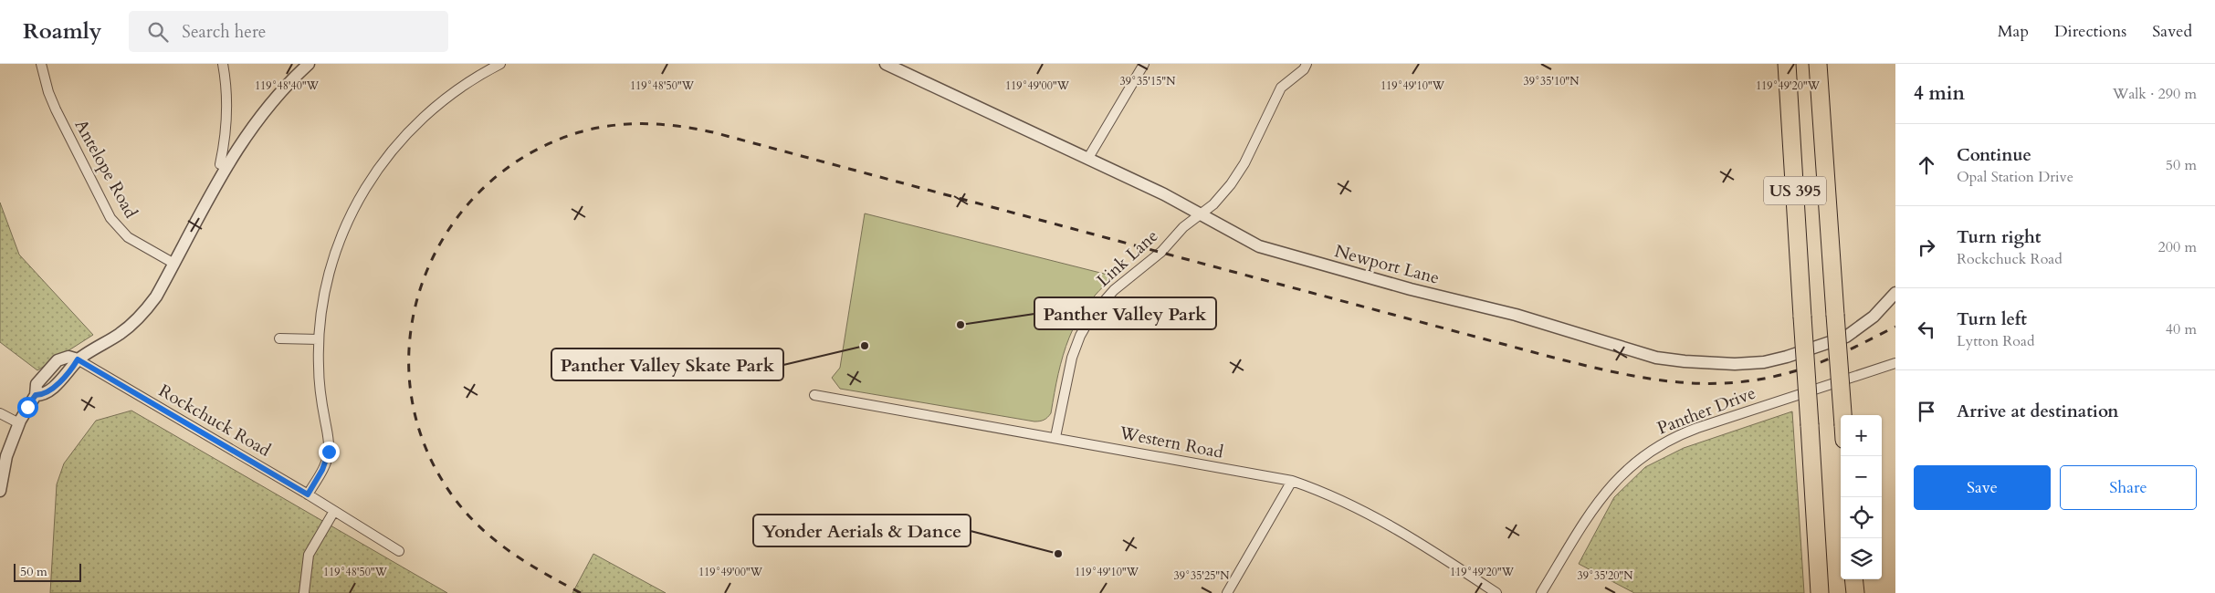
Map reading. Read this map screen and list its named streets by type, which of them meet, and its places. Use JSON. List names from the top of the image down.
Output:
{
  "streets": {
    "highway": ["US 395"],
    "street": [
      "Antelope Road",
      "Link Lane",
      "Newport Lane",
      "Panther Drive",
      "Rockchuck Road",
      "Western Road"
    ]
  },
  "crossings": [
    ["Link Lane", "Newport Lane"],
    ["Link Lane", "Western Road"]
  ],
  "places": ["Panther Valley Park", "Panther Valley Skate Park", "Yonder Aerials & Dance"],
  "scale_bar": "50 m",
  "page": {
    "header": "Roamly",
    "search": "Search here",
    "nav": ["Map", "Directions", "Saved"],
    "heading": ["4 min", "Walk · 290 m"],
    "list": [
      ["Continue", "Opal Station Drive", "50 m"],
      ["Turn right", "Rockchuck Road", "200 m"],
      ["Turn left", "Lytton Road", "40 m"],
      "Arrive at destination"
    ],
    "map_buttons": ["+", "−"],
    "buttons": ["Save", "Share"],
    "scale": "50 m"
  },
  "coordinates": [
    "39°35'10\"N",
    "39°35'15\"N",
    "119°48'40\"W",
    "119°49'20\"W",
    "119°48'50\"W",
    "119°49'00\"W",
    "119°49'10\"W",
    "39°35'25\"N",
    "39°35'20\"N"
  ]
}
